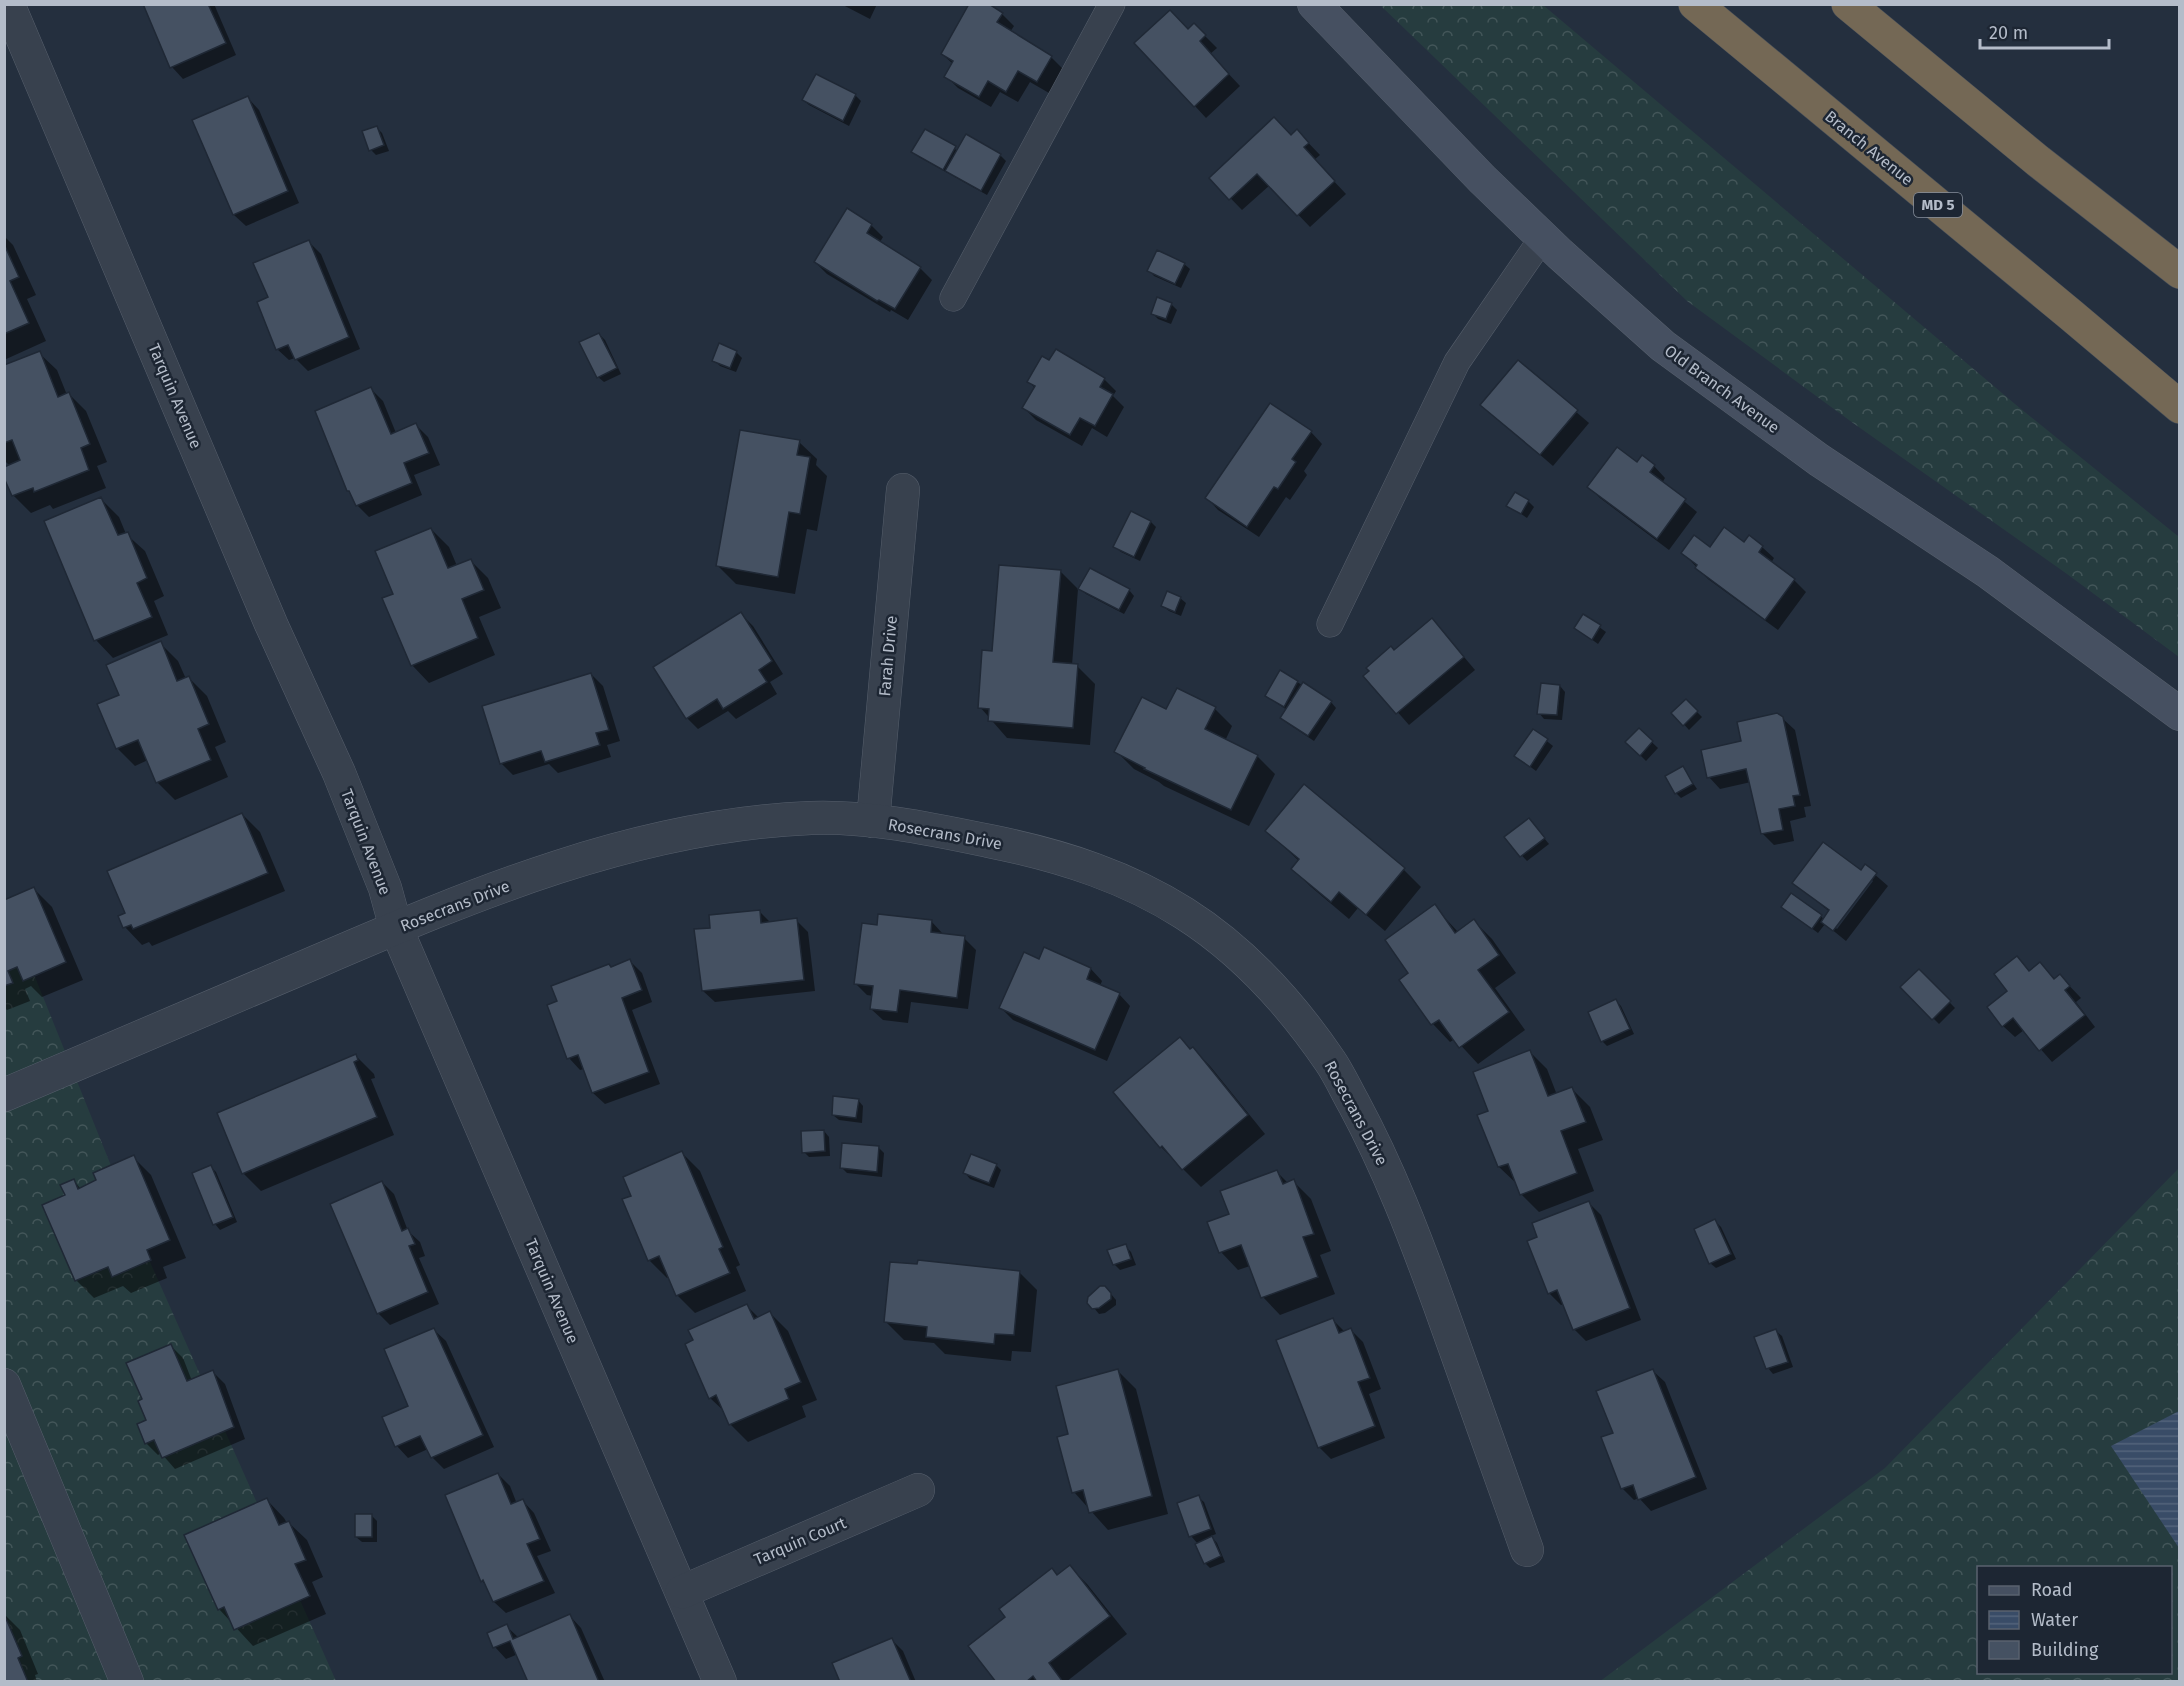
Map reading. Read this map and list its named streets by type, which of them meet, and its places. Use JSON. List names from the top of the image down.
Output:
{
  "streets": {
    "highway": ["Branch Avenue", "MD 5"],
    "main road": ["Old Branch Avenue"],
    "street": [
      "Tarquin Avenue",
      "Farah Drive",
      "Rosecrans Drive",
      "Tarquin Court"
    ]
  },
  "crossings": [
    ["Tarquin Avenue", "Rosecrans Drive"],
    ["Tarquin Avenue", "Tarquin Court"],
    ["Farah Drive", "Rosecrans Drive"]
  ],
  "legend": ["Road", "Water", "Building"],
  "scale_bar": "20 m"
}
